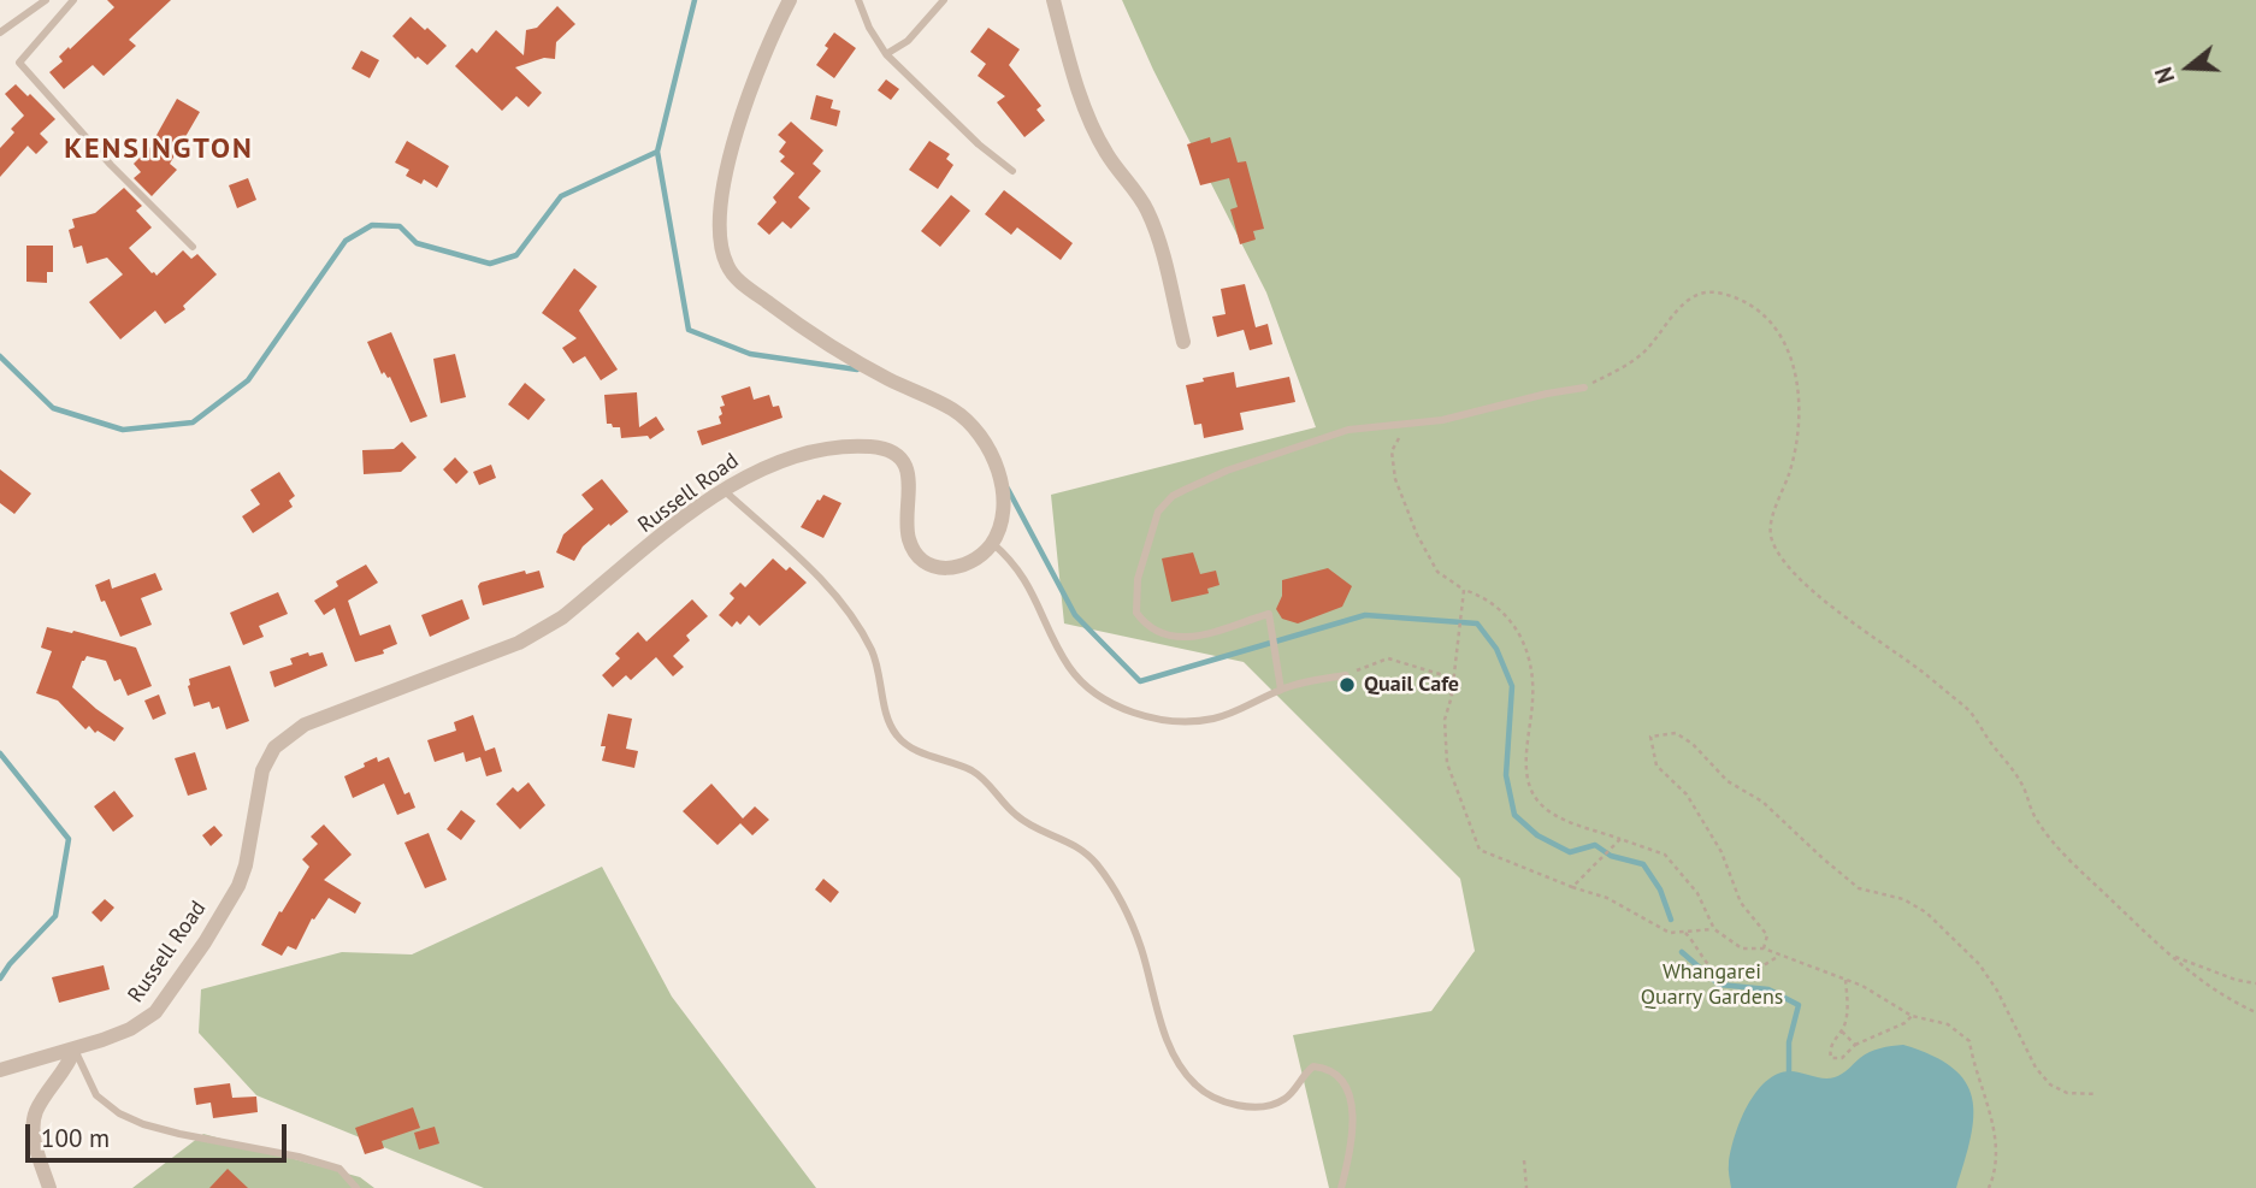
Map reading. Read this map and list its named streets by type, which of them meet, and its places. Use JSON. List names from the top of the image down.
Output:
{
  "streets": {
    "street": ["Russell Road"]
  },
  "districts": ["KENSINGTON"],
  "parks": ["Whangarei Quarry Gardens"],
  "places": ["Quail Cafe"],
  "scale_bar": "100 m",
  "north": "left"
}
